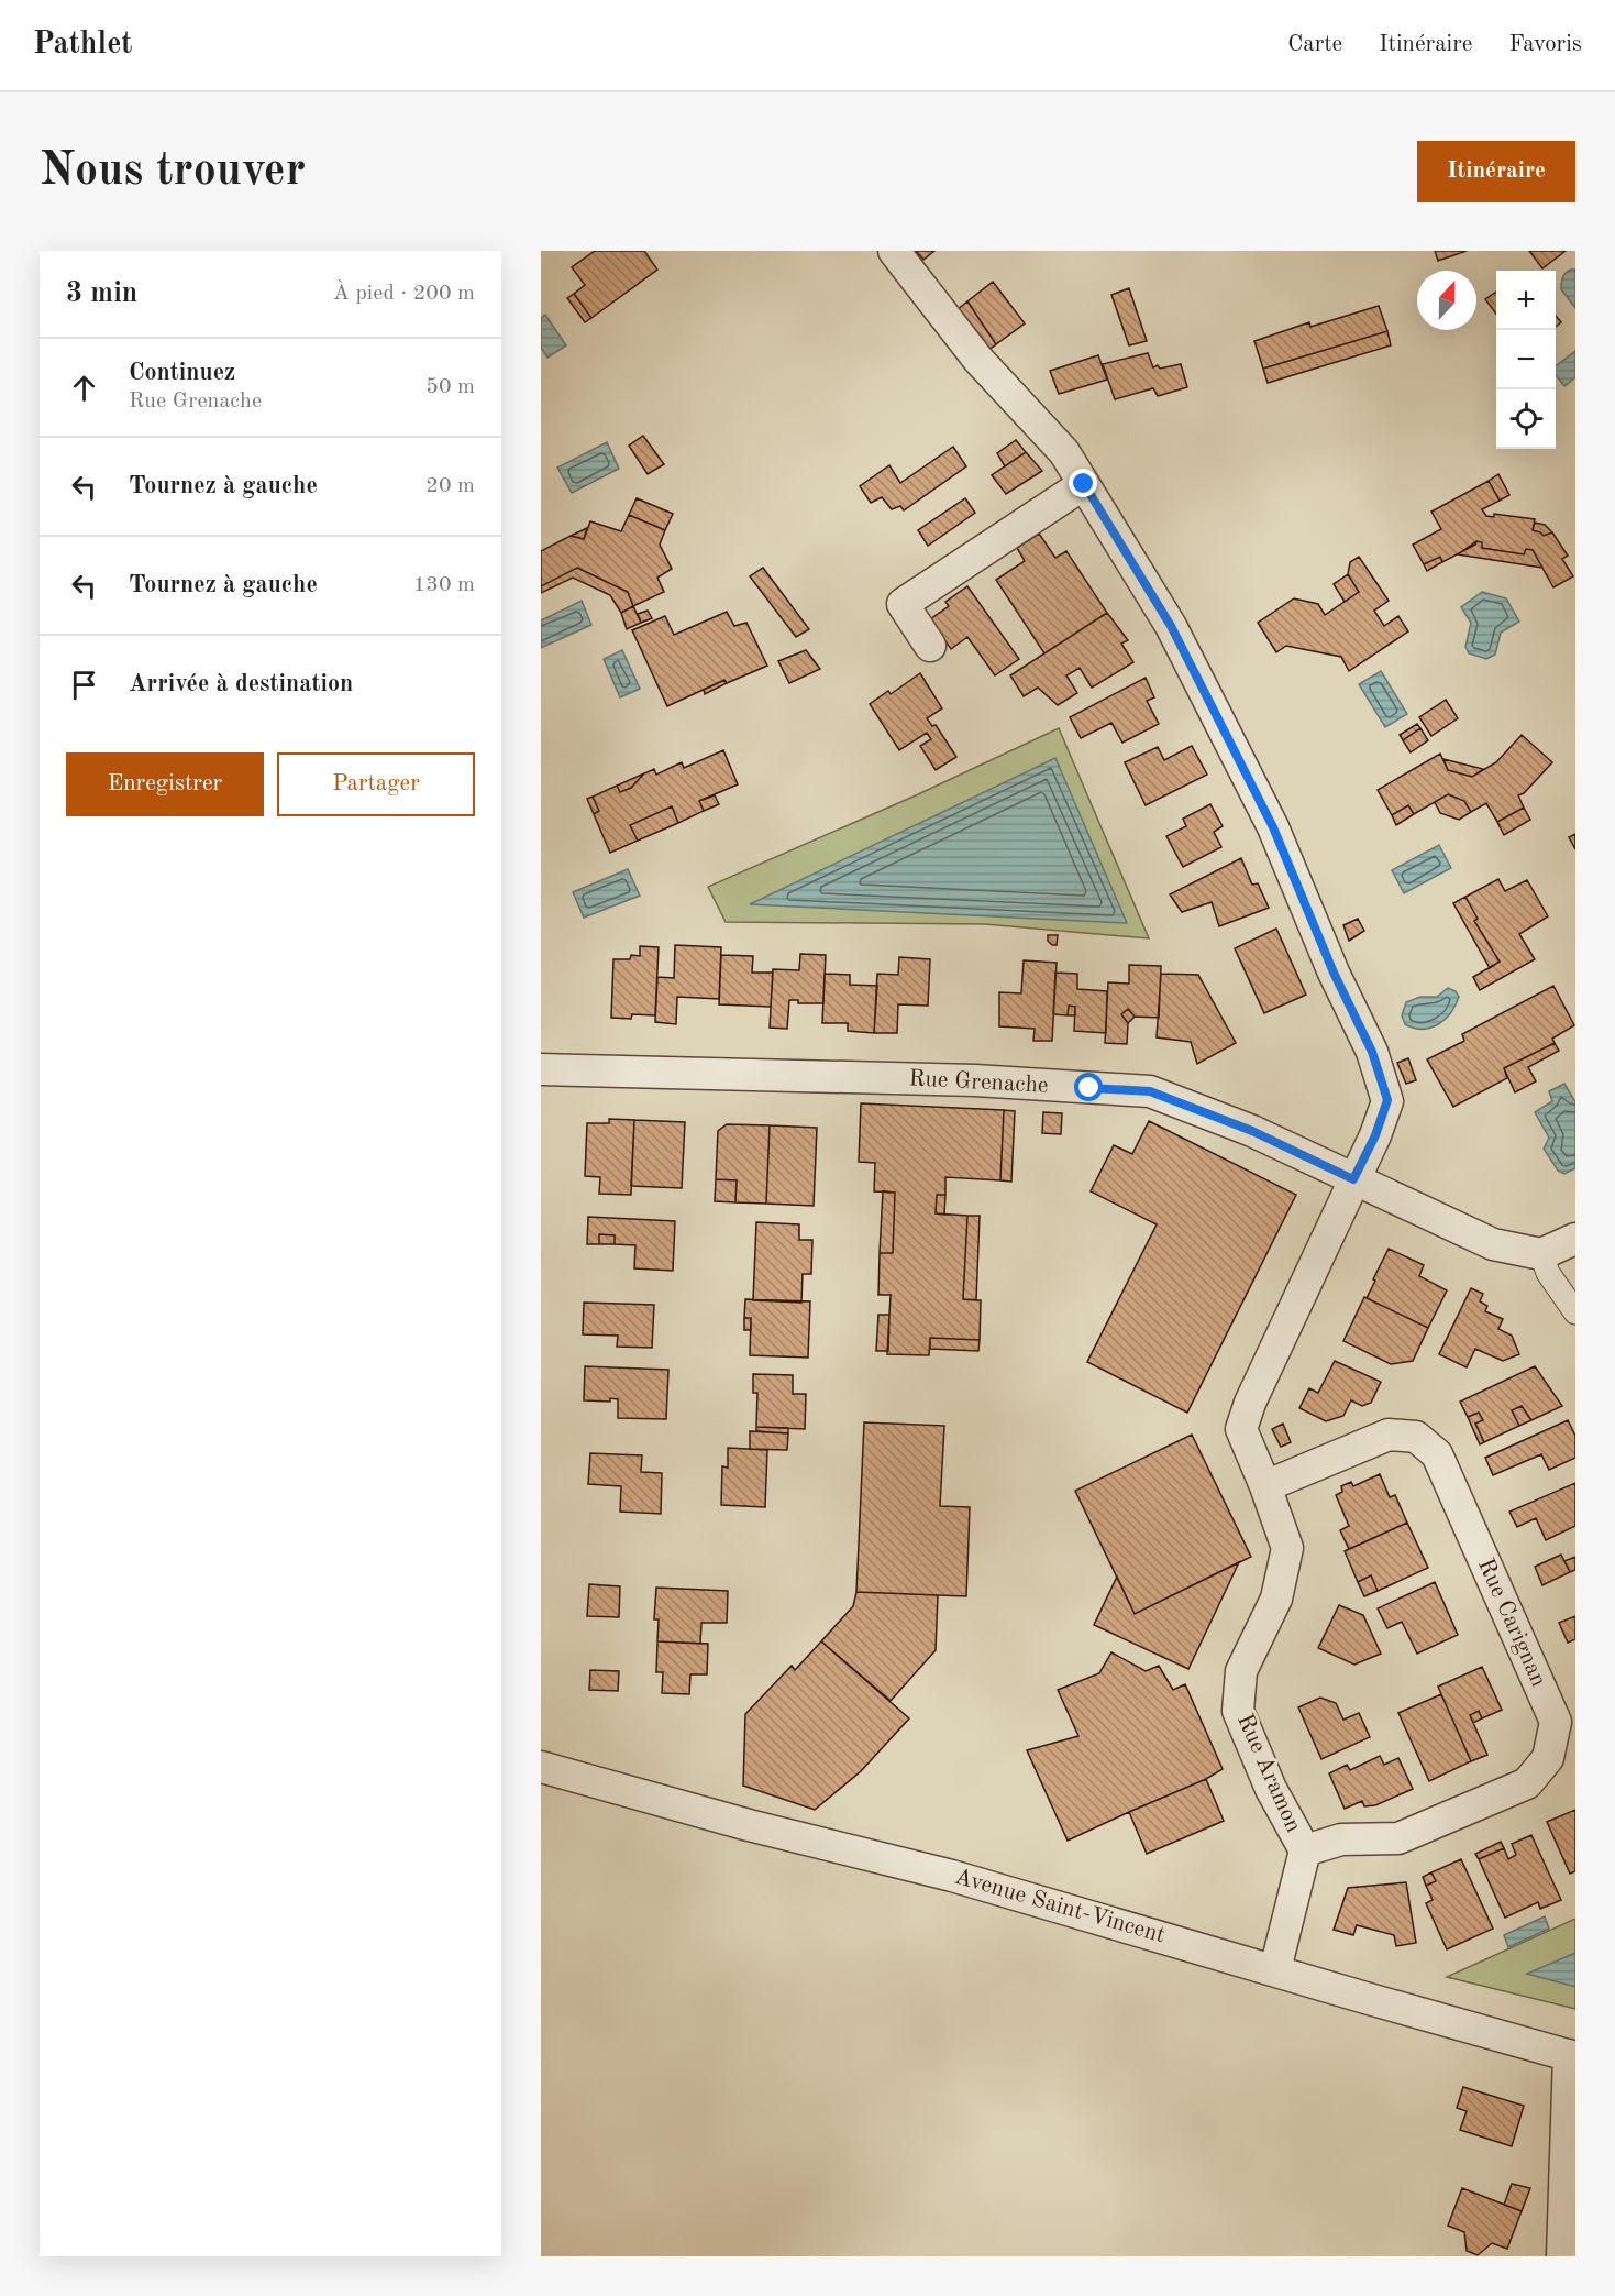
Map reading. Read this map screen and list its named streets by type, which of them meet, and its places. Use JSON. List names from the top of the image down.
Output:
{
  "streets": {
    "street": [
      "Rue Grenache",
      "Rue Carignan",
      "Rue Aramon",
      "Avenue Saint-Vincent"
    ]
  },
  "crossings": [
    ["Rue Grenache", "Rue Aramon"],
    ["Rue Carignan", "Rue Aramon"],
    ["Rue Aramon", "Avenue Saint-Vincent"]
  ],
  "north": "top",
  "page": {
    "header": "Pathlet",
    "nav": ["Carte", "Itinéraire", "Favoris"],
    "buttons": [
      "Itinéraire",
      ["Enregistrer", "Partager"]
    ],
    "title": "Nous trouver",
    "heading": ["3 min", "À pied · 200 m"],
    "map_buttons": ["+", "−"],
    "list": [
      ["Continuez", "Rue Grenache", "50 m"],
      ["Tournez à gauche", "20 m"],
      ["Tournez à gauche", "130 m"],
      "Arrivée à destination"
    ]
  }
}
